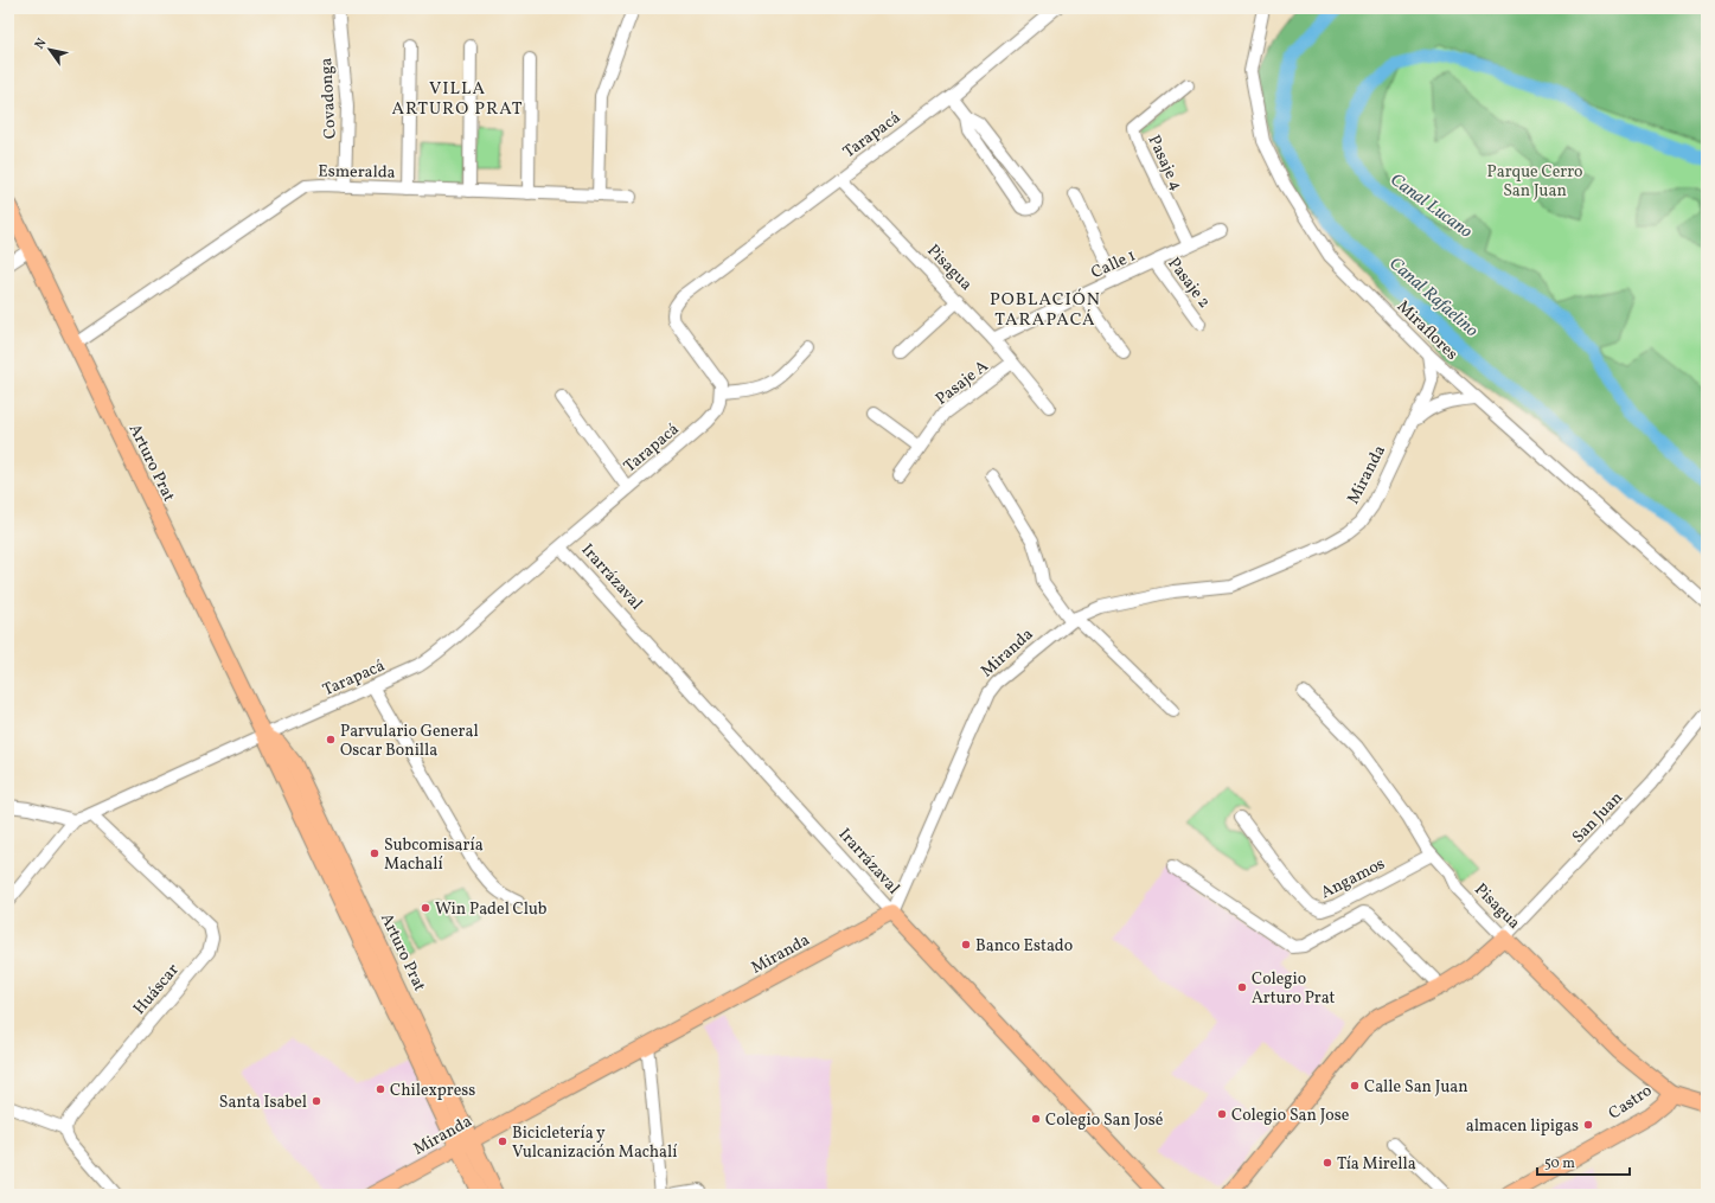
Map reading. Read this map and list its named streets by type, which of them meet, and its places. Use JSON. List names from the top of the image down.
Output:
{
  "streets": {
    "main road": [
      "Pisagua",
      "Arturo Prat",
      "Miranda",
      "Irarrázaval",
      "Castro"
    ],
    "street": [
      "Covadonga",
      "Tarapacá",
      "Pasaje 4",
      "Esmeralda",
      "Calle 1",
      "Pasaje 2",
      "Miraflores",
      "Pasaje A",
      "San Juan",
      "Angamos",
      "Huáscar"
    ]
  },
  "crossings": [
    ["Covadonga", "Esmeralda"],
    ["Tarapacá", "Pisagua"],
    ["Tarapacá", "Arturo Prat"],
    ["Tarapacá", "Irarrázaval"],
    ["Tarapacá", "Huáscar"],
    ["Pasaje 4", "Calle 1"],
    ["Esmeralda", "Arturo Prat"],
    ["Calle 1", "Pisagua"],
    ["Calle 1", "Pasaje 2"],
    ["Pisagua", "Pasaje A"],
    ["Pisagua", "San Juan"],
    ["Pisagua", "Angamos"],
    ["Pisagua", "Castro"],
    ["Miraflores", "Miranda"],
    ["Arturo Prat", "Miranda"],
    ["Miranda", "Irarrázaval"]
  ],
  "districts": ["VILLA ARTURO PRAT", "POBLACIÓN TARAPACÁ"],
  "water": ["Canal Lucano", "Canal Rafaelino"],
  "parks": ["Parque Cerro San Juan"],
  "places": [
    "Parvulario General Oscar Bonilla",
    "Subcomisaría Machalí",
    "Win Padel Club",
    "Banco Estado",
    "Colegio Arturo Prat",
    "Calle San Juan",
    "Chilexpress",
    "Santa Isabel",
    "Colegio San Jose",
    "Colegio San José",
    "almacen lipigas",
    "Bicicletería y Vulcanización Machalí",
    "Tía Mirella"
  ],
  "scale_bar": "50 m",
  "north": "top left"
}
